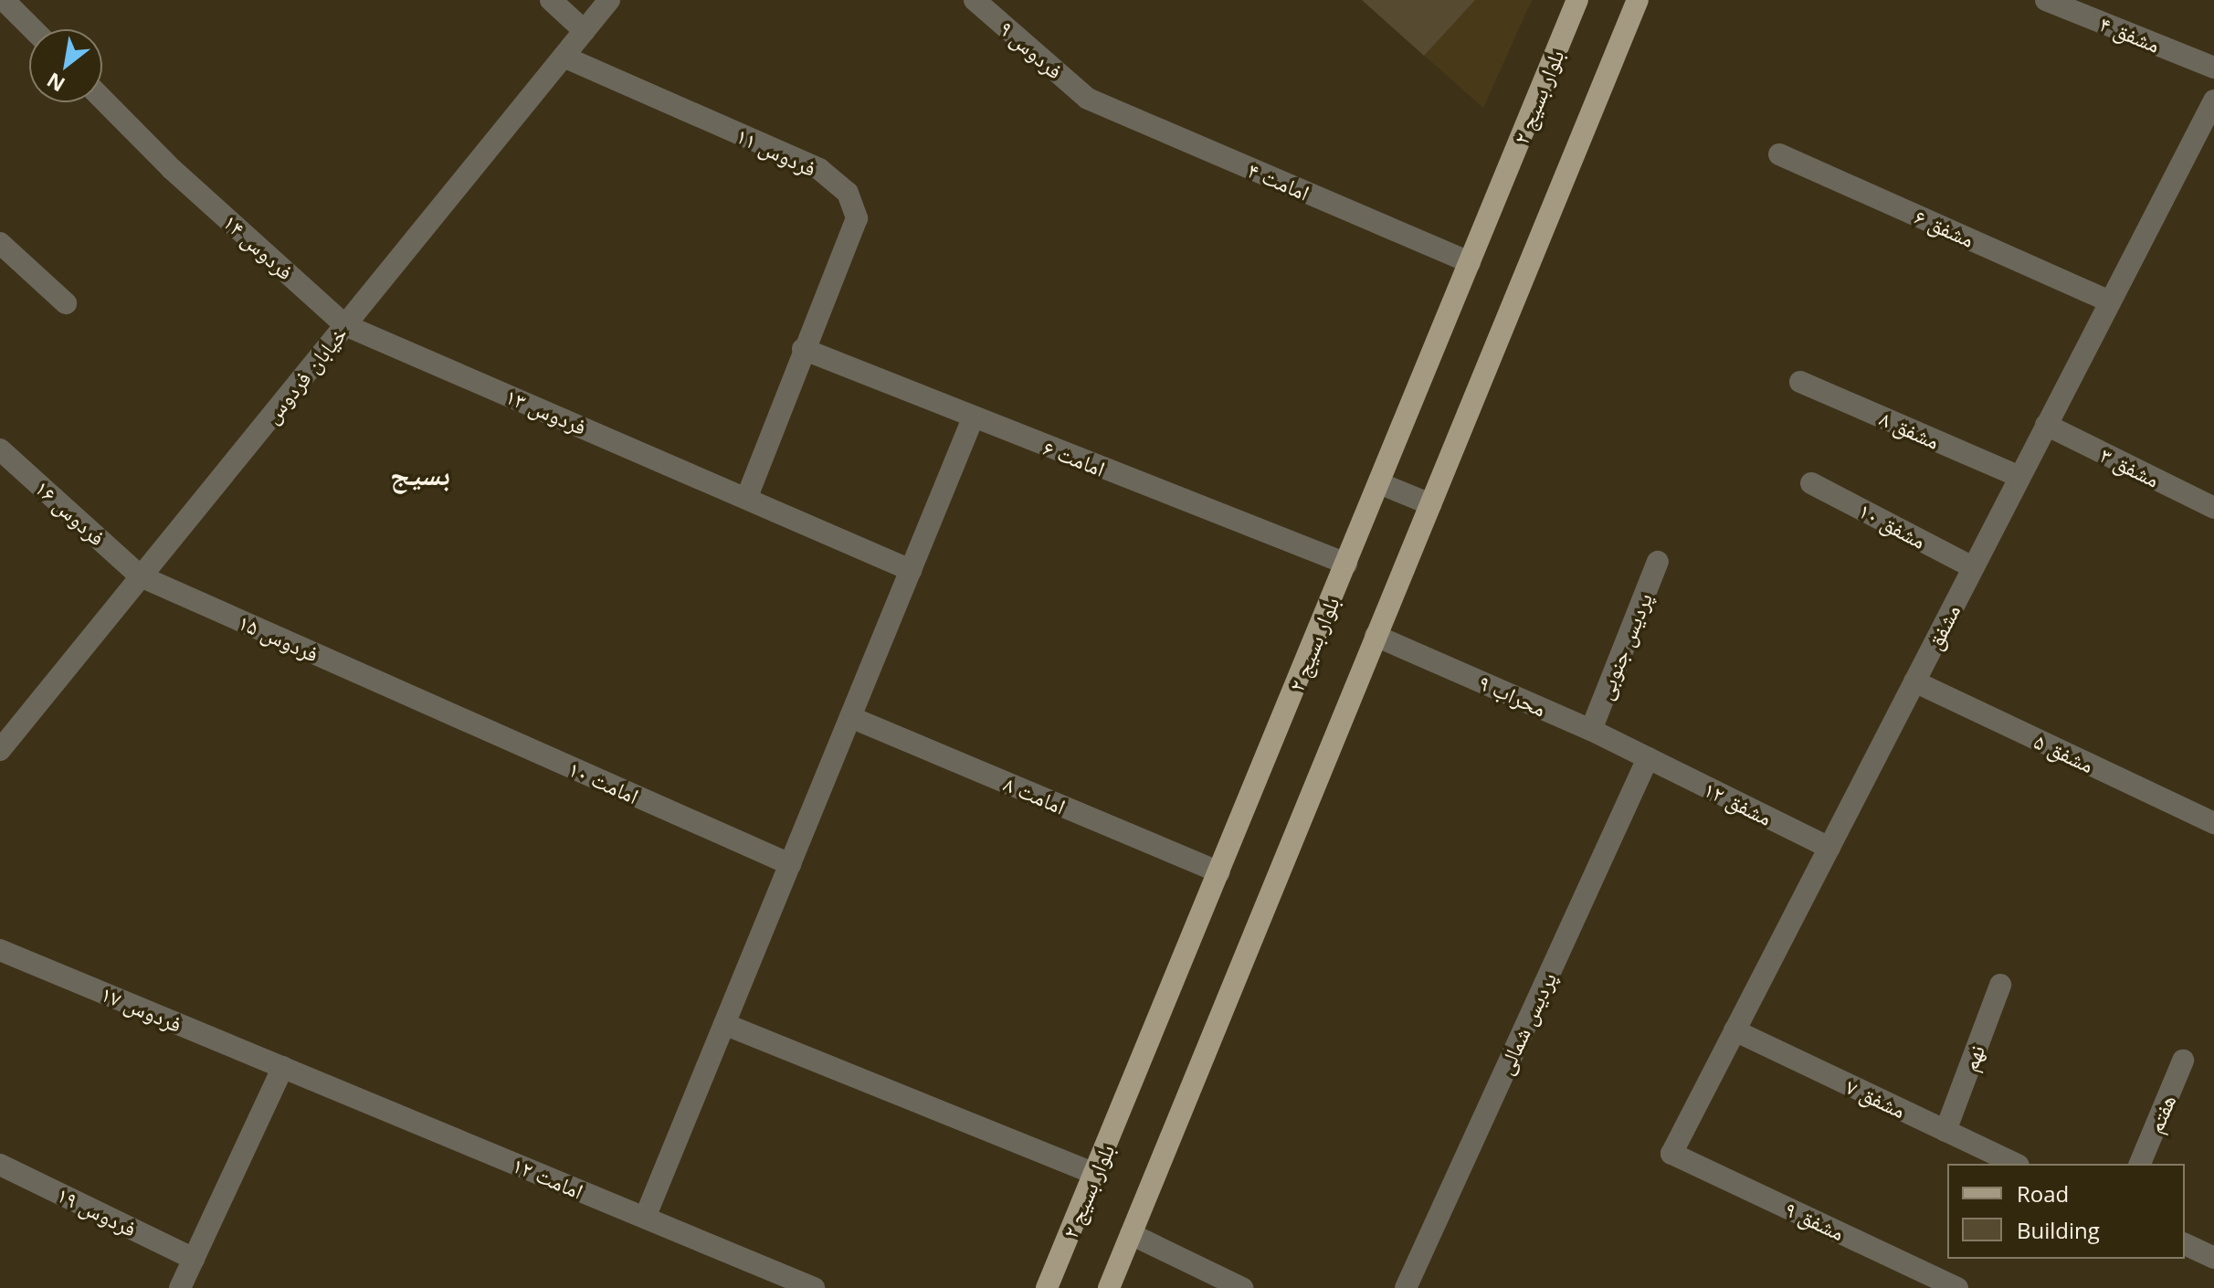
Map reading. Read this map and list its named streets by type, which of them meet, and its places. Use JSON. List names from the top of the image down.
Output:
{
  "streets": {
    "main road": ["بلوار بسیج ۲"],
    "street": [
      "مشفق ۴",
      "فردوس ۹",
      "فردوس ۱۱",
      "امامت ۴",
      "مشفق ۶",
      "فردوس ۱۴",
      "خیابان فردوس",
      "فردوس ۱۳",
      "مشفق ۸",
      "امامت ۶",
      "مشفق ۳",
      "فردوس ۱۶",
      "مشفق ۱۰",
      "مشفق",
      "فردوس ۱۵",
      "پردیس جنوبی",
      "محراب ۹",
      "مشفق ۵",
      "امامت ۱۰",
      "امامت ۸",
      "مشفق ۱۲",
      "فردوس ۱۷",
      "پردیس شمالی",
      "نهم",
      "مشفق ۷",
      "هفتم",
      "امامت ۱۲",
      "فردوس ۱۹",
      "مشفق ۹"
    ]
  },
  "crossings": [
    ["فردوس ۹", "امامت ۴"],
    ["بلوار بسیج ۲", "امامت ۴"],
    ["بلوار بسیج ۲", "امامت ۶"],
    ["بلوار بسیج ۲", "امامت ۸"],
    ["فردوس ۱۱", "خیابان فردوس"],
    ["فردوس ۱۱", "فردوس ۱۳"],
    ["فردوس ۱۱", "امامت ۶"],
    ["مشفق ۶", "مشفق"],
    ["فردوس ۱۴", "خیابان فردوس"],
    ["فردوس ۱۴", "فردوس ۱۳"],
    ["خیابان فردوس", "فردوس ۱۳"],
    ["خیابان فردوس", "فردوس ۱۶"],
    ["خیابان فردوس", "فردوس ۱۵"],
    ["مشفق ۸", "مشفق"],
    ["مشفق ۳", "مشفق"],
    ["فردوس ۱۶", "فردوس ۱۵"],
    ["مشفق ۱۰", "مشفق"],
    ["مشفق", "مشفق ۵"],
    ["مشفق", "مشفق ۱۲"],
    ["مشفق", "مشفق ۷"],
    ["مشفق", "مشفق ۹"],
    ["فردوس ۱۵", "امامت ۱۰"],
    ["پردیس جنوبی", "محراب ۹"],
    ["محراب ۹", "مشفق ۱۲"],
    ["محراب ۹", "پردیس شمالی"],
    ["مشفق ۱۲", "پردیس شمالی"],
    ["فردوس ۱۷", "امامت ۱۲"],
    ["نهم", "مشفق ۷"]
  ],
  "districts": ["بسیج"],
  "legend": ["Road", "Building"],
  "north": "bottom left"
}
